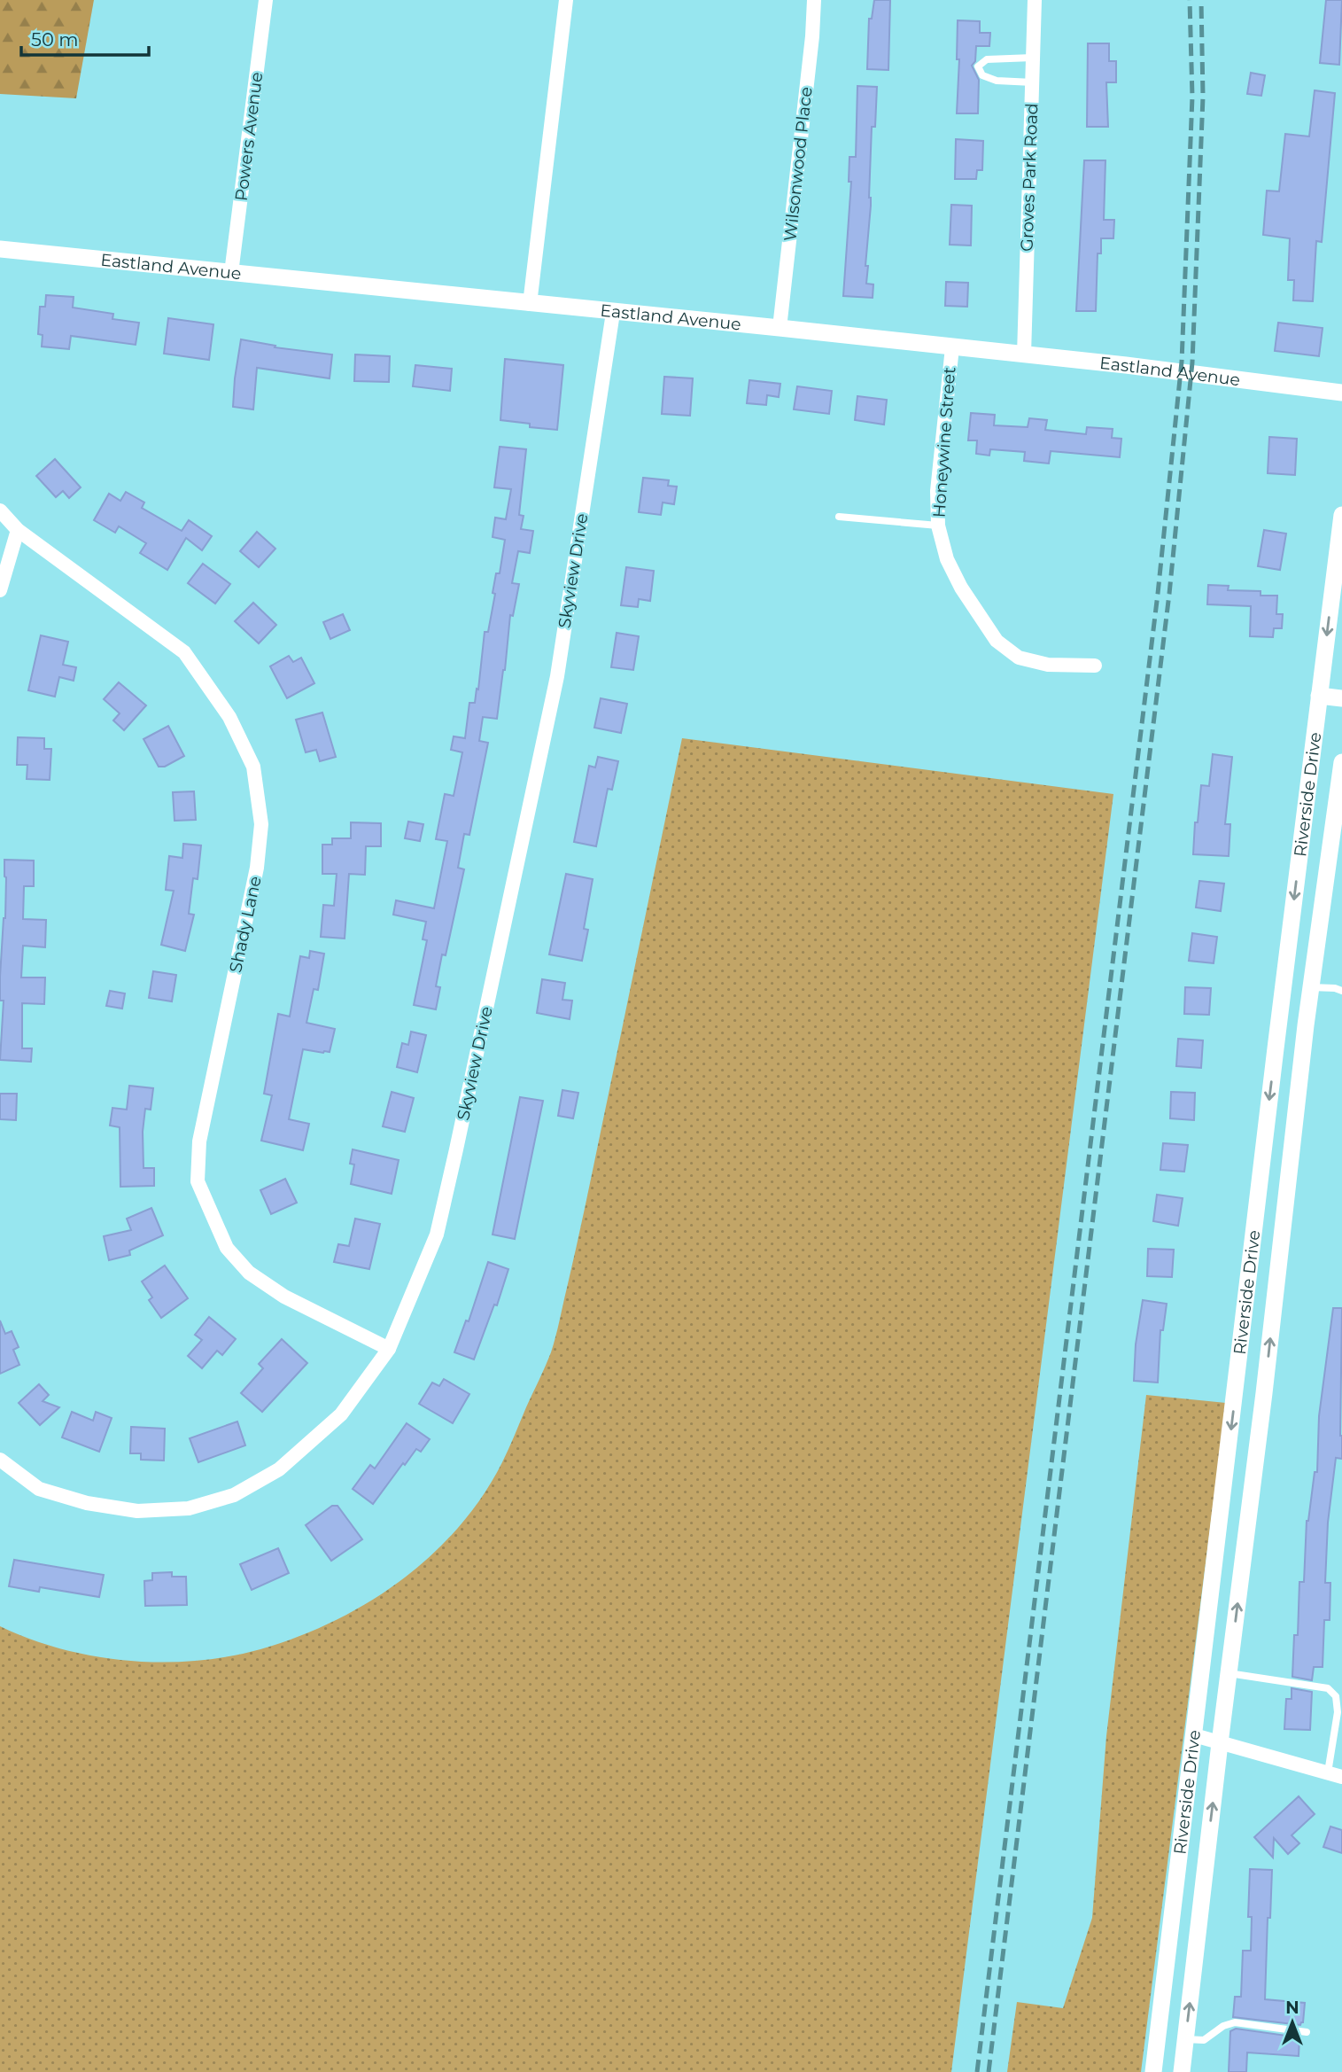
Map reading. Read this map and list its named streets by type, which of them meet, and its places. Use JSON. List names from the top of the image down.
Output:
{
  "streets": {
    "street": [
      "Powers Avenue",
      "Wilsonwood Place",
      "Groves Park Road",
      "Eastland Avenue",
      "Honeywine Street",
      "Skyview Drive",
      "Riverside Drive",
      "Shady Lane"
    ]
  },
  "crossings": [
    ["Powers Avenue", "Eastland Avenue"],
    ["Wilsonwood Place", "Eastland Avenue"],
    ["Groves Park Road", "Eastland Avenue"],
    ["Eastland Avenue", "Honeywine Street"],
    ["Eastland Avenue", "Skyview Drive"],
    ["Skyview Drive", "Shady Lane"]
  ],
  "scale_bar": "50 m",
  "north": "top"
}
